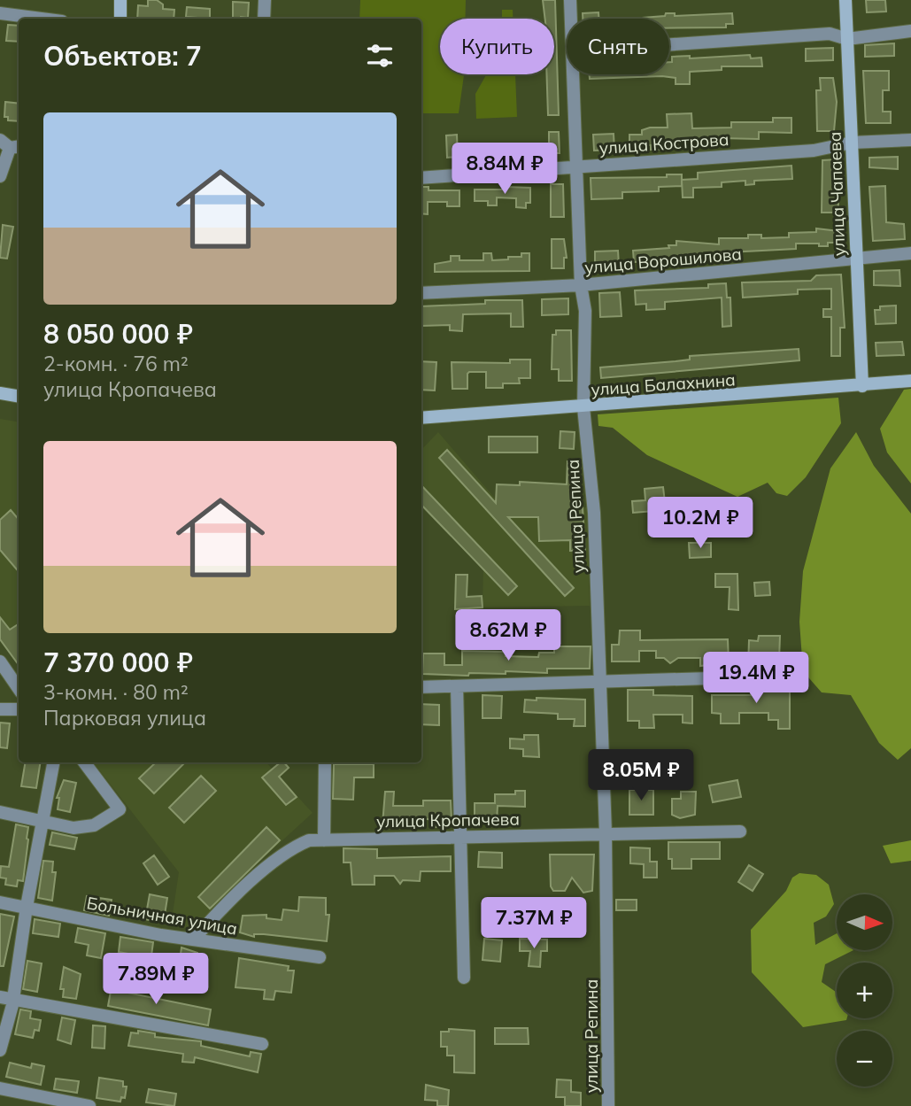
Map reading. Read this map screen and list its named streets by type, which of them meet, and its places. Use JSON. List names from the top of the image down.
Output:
{
  "streets": {
    "street": [
      "улица Кострова",
      "улица Чапаева",
      "улица Ворошилова",
      "улица Балахнина",
      "улица Репина",
      "улица Кропачева",
      "Больничная улица"
    ]
  },
  "crossings": [
    ["улица Кострова", "улица Чапаева"],
    ["улица Кострова", "улица Репина"],
    ["улица Чапаева", "улица Ворошилова"],
    ["улица Чапаева", "улица Балахнина"],
    ["улица Ворошилова", "улица Репина"],
    ["улица Балахнина", "улица Репина"],
    ["улица Репина", "улица Кропачева"],
    ["улица Кропачева", "Больничная улица"]
  ],
  "north": "right",
  "page": {
    "chip": ["Купить", "Снять"],
    "heading": "Объектов: 7",
    "list": [
      {
        "name": "8 050 000 ₽",
        "note": "2-комн. · 76 m² · улица Кропачева"
      },
      {
        "name": "7 370 000 ₽",
        "note": "3-комн. · 80 m² · Парковая улица"
      }
    ],
    "price": [
      "8.84M ₽",
      "10.2M ₽",
      "8.62M ₽",
      "19.4M ₽",
      "8.05M ₽",
      "7.37M ₽",
      "7.89M ₽"
    ],
    "map_buttons": ["+", "−"]
  }
}
